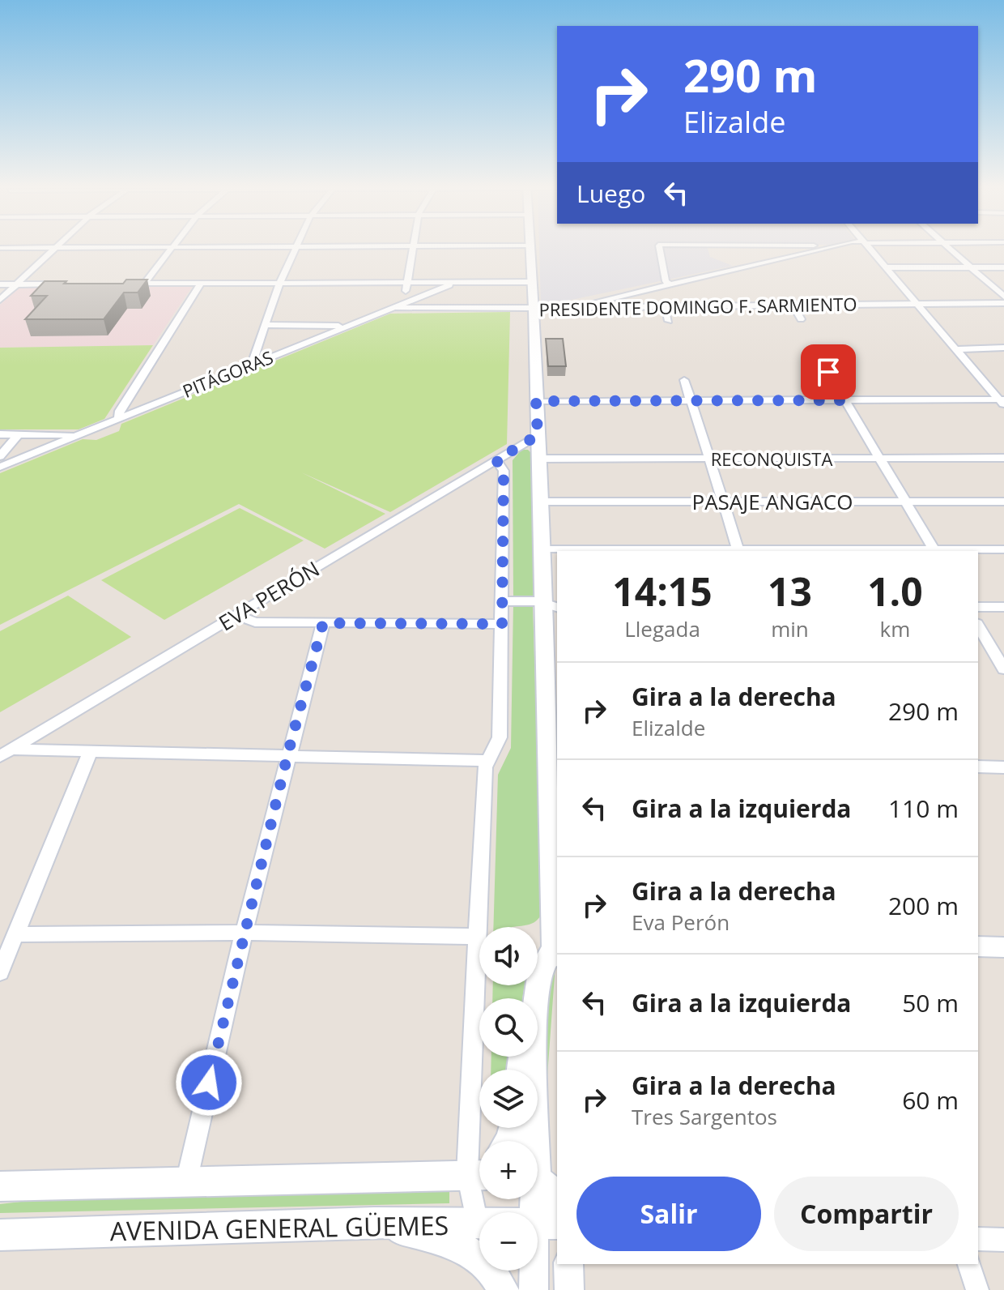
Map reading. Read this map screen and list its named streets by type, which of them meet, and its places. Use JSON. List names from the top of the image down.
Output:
{
  "streets": {
    "main road": ["AVENIDA GENERAL GÜEMES"],
    "street": [
      "PRESIDENTE DOMINGO F. SARMIENTO",
      "PITÁGORAS",
      "RECONQUISTA",
      "PASAJE ANGACO",
      "EVA PERÓN"
    ]
  },
  "crossings": [
    ["PRESIDENTE DOMINGO F. SARMIENTO", "PITÁGORAS"]
  ],
  "page": {
    "turn": ["290 m", "Elizalde"],
    "then": "Luego",
    "eta": [
      "14:15",
      "Llegada",
      "13",
      "min",
      "1.0",
      "km"
    ],
    "list": [
      {
        "name": "Gira a la derecha",
        "note": "Elizalde",
        "value": "290 m"
      },
      {
        "name": "Gira a la izquierda",
        "value": "110 m"
      },
      {
        "name": "Gira a la derecha",
        "note": "Eva Perón",
        "value": "200 m"
      },
      {
        "name": "Gira a la izquierda",
        "value": "50 m"
      },
      {
        "name": "Gira a la derecha",
        "note": "Tres Sargentos",
        "value": "60 m"
      }
    ],
    "map_buttons": ["+", "−"],
    "buttons": ["Salir", "Compartir"]
  }
}
